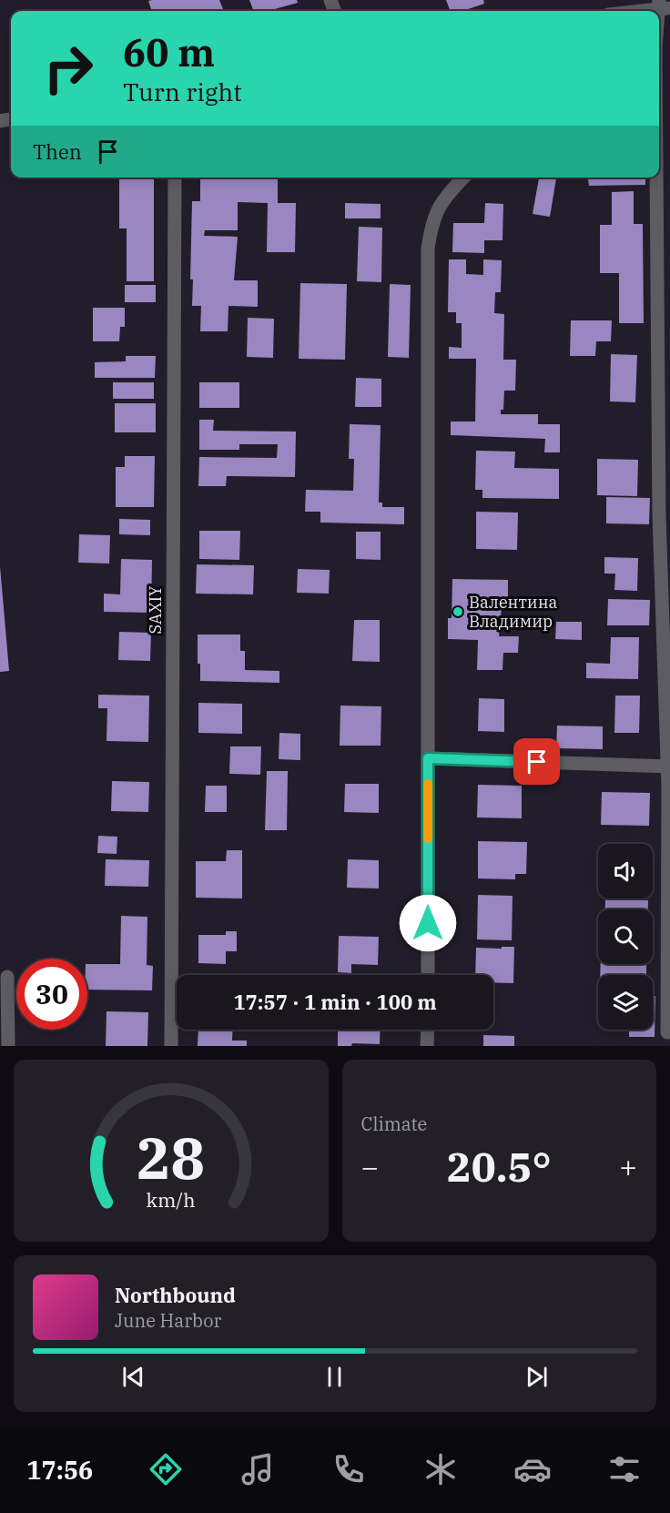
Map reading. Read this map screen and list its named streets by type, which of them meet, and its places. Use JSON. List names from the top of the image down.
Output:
{
  "streets": {
    "street": ["SAXIY"]
  },
  "places": ["Валентина Владимир"],
  "page": {
    "turn": ["60 m", "Turn right"],
    "then": "Then",
    "limit": "30",
    "trip": "17:57 · 1 min · 100 m",
    "tile": "Climate",
    "heat": ["−", "20.5°", "+"],
    "song": ["Northbound", "June Harbor"],
    "tabs": "17:56",
    "gauge": ["28", "km/h"]
  }
}
